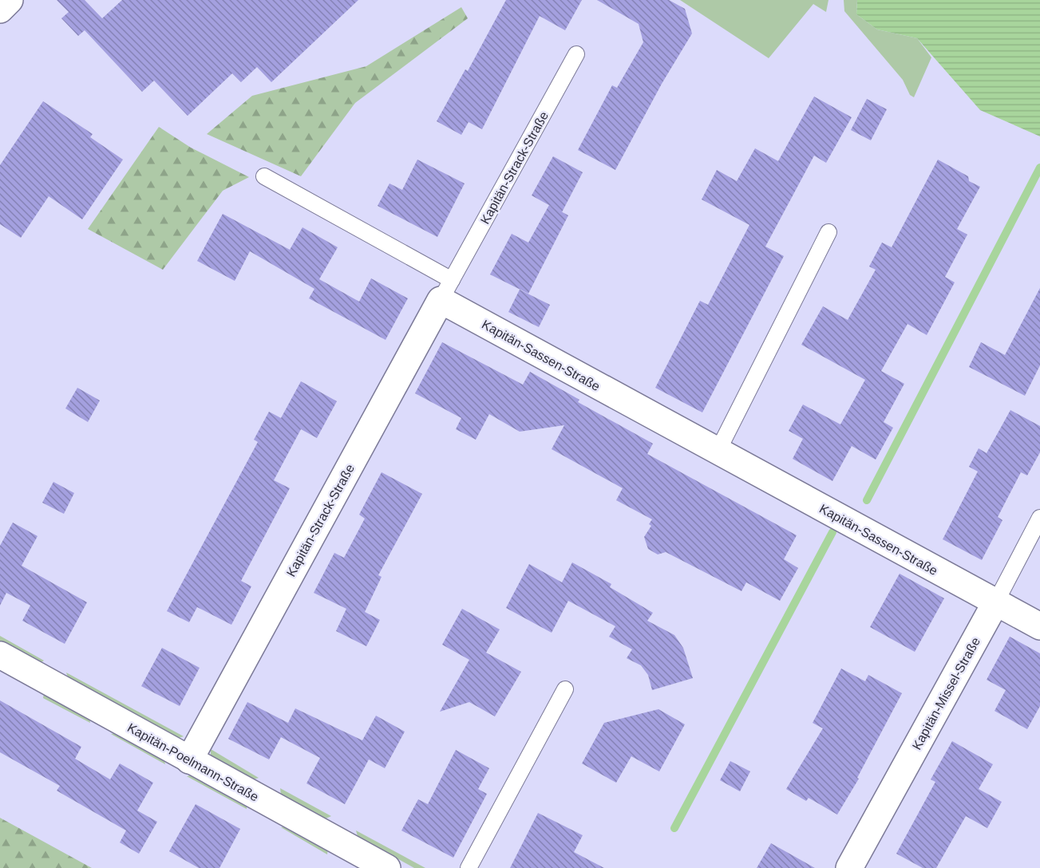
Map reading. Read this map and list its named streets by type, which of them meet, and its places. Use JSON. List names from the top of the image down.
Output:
{
  "streets": {
    "street": [
      "Kapitän-Strack-Straße",
      "Kapitän-Sassen-Straße",
      "Kapitän-Missel-Straße",
      "Kapitän-Poelmann-Straße"
    ]
  },
  "crossings": [
    ["Kapitän-Strack-Straße", "Kapitän-Sassen-Straße"],
    ["Kapitän-Strack-Straße", "Kapitän-Poelmann-Straße"],
    ["Kapitän-Sassen-Straße", "Kapitän-Missel-Straße"]
  ]
}
